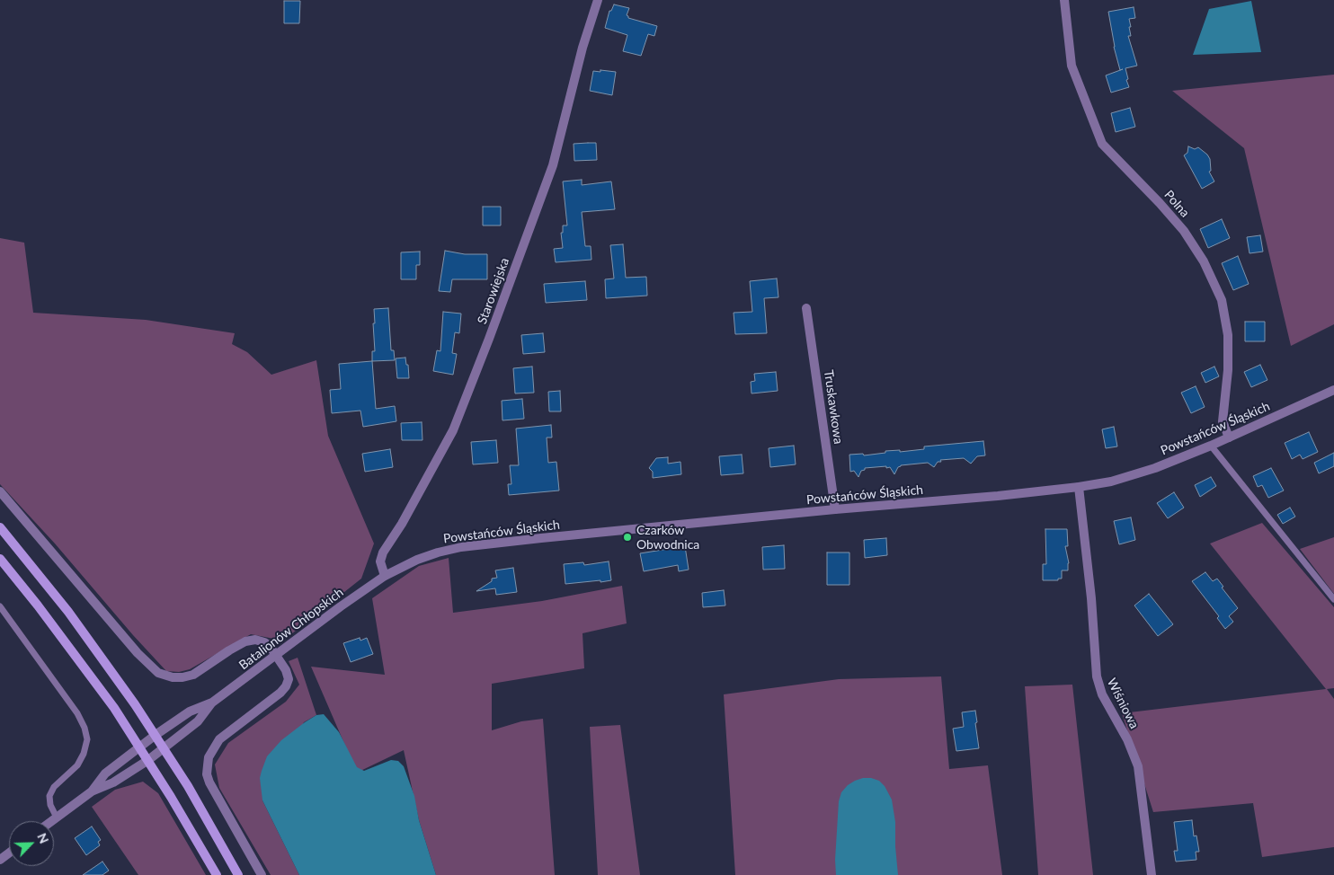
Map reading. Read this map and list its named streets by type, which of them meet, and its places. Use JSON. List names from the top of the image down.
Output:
{
  "streets": {
    "street": [
      "Polna",
      "Starowiejska",
      "Truskawkowa",
      "Powstańców Śląskich",
      "Batalionów Chłopskich",
      "Wiśniowa"
    ]
  },
  "crossings": [
    ["Polna", "Powstańców Śląskich"],
    ["Starowiejska", "Powstańców Śląskich"],
    ["Starowiejska", "Batalionów Chłopskich"],
    ["Truskawkowa", "Powstańców Śląskich"],
    ["Powstańców Śląskich", "Batalionów Chłopskich"],
    ["Powstańców Śląskich", "Wiśniowa"]
  ],
  "places": ["Czarków Obwodnica"],
  "north": "top right"
}
